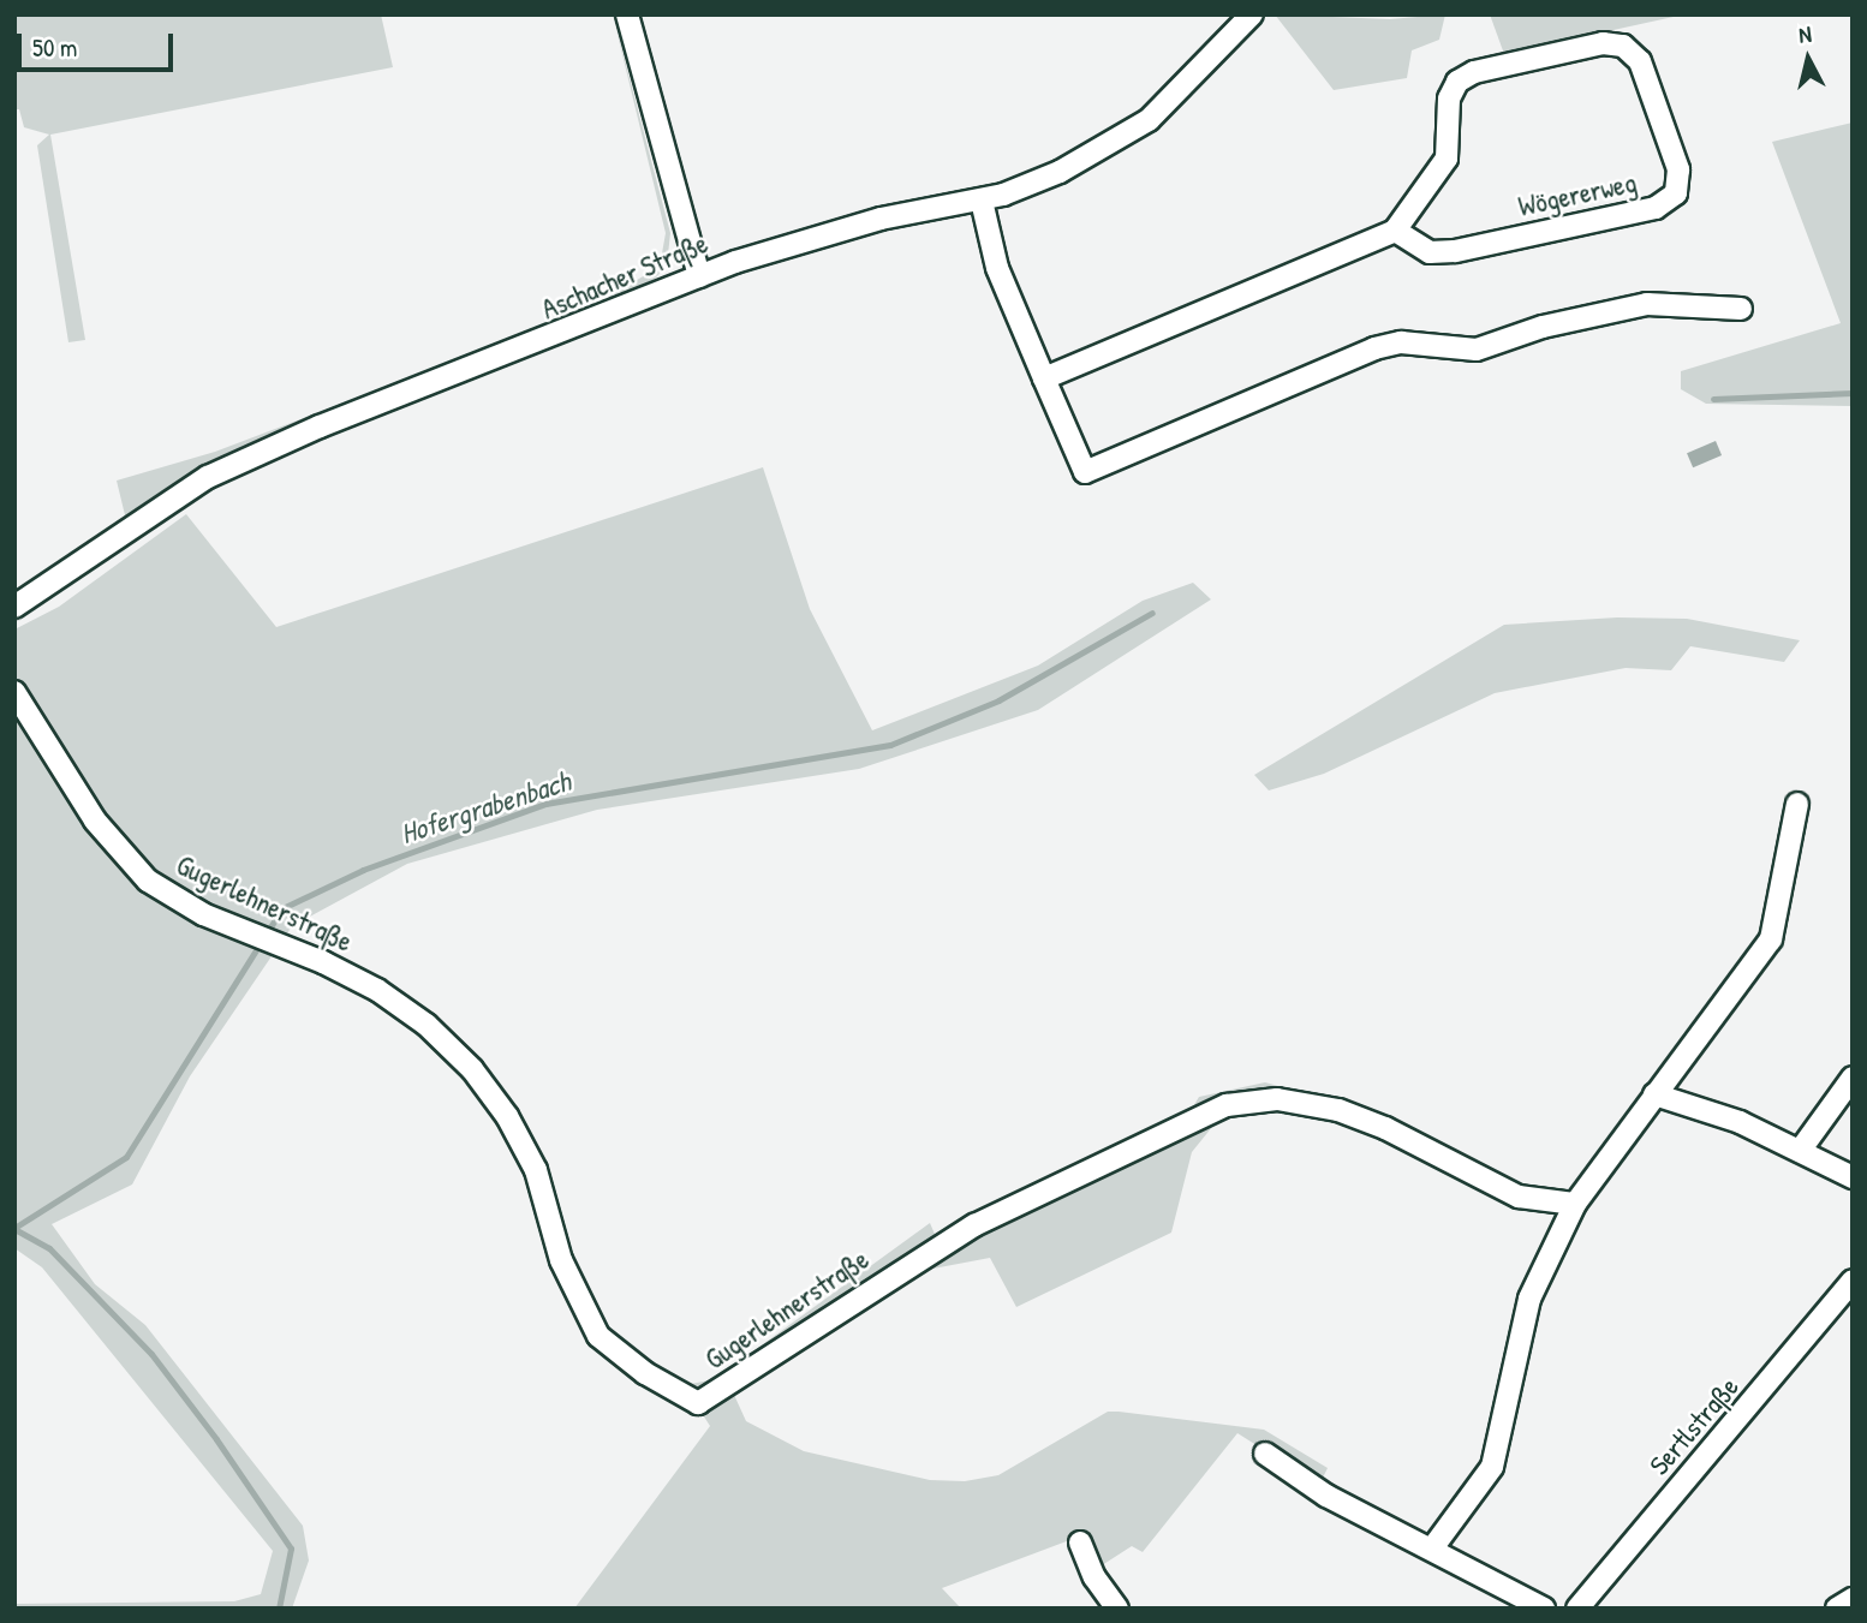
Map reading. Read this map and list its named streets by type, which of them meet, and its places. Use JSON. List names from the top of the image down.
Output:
{
  "streets": {
    "street": [
      "Wögererweg",
      "Aschacher Straße",
      "Gugerlehnerstraße",
      "Sertlstraße"
    ]
  },
  "water": ["Hofergrabenbach"],
  "scale_bar": "50 m",
  "north": "top"
}
